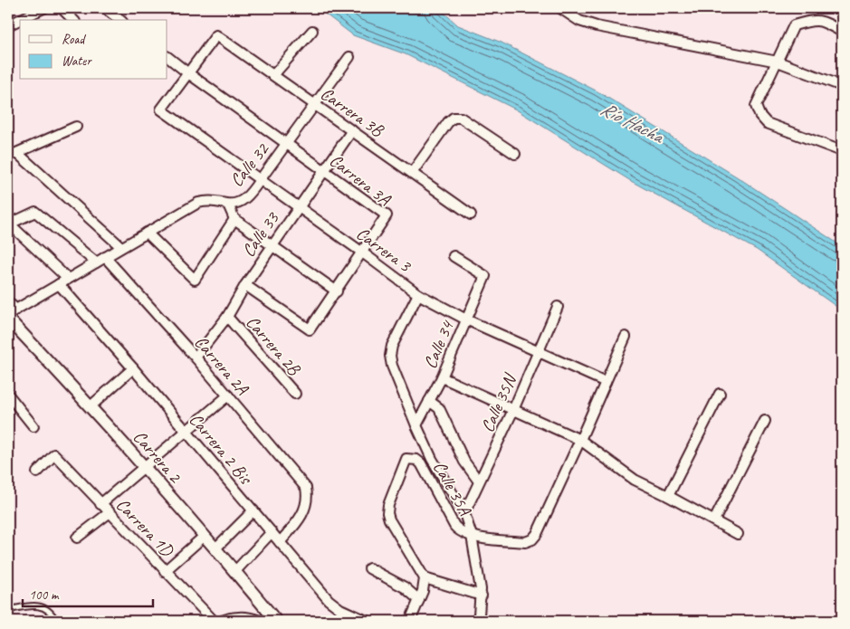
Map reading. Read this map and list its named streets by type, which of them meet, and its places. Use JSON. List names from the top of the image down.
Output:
{
  "streets": {
    "street": [
      "Carrera 3B",
      "Calle 32",
      "Carrera 3A",
      "Calle 33",
      "Carrera 3",
      "Carrera 2B",
      "Calle 34",
      "Carrera 2A",
      "Calle 35N",
      "Carrera 2 Bis",
      "Carrera 2",
      "Calle 35A",
      "Carrera 1D"
    ]
  },
  "crossings": [
    ["Carrera 3B", "Calle 32"],
    ["Carrera 3B", "Carrera 3A"],
    ["Carrera 3B", "Calle 33"],
    ["Carrera 3B", "Carrera 3"],
    ["Calle 32", "Carrera 3A"],
    ["Calle 32", "Carrera 3"],
    ["Calle 32", "Carrera 2A"],
    ["Calle 32", "Carrera 2 Bis"],
    ["Carrera 3A", "Calle 33"],
    ["Carrera 3A", "Carrera 3"],
    ["Calle 33", "Carrera 3"],
    ["Calle 33", "Carrera 2B"],
    ["Calle 33", "Carrera 2A"],
    ["Carrera 3", "Calle 34"],
    ["Carrera 3", "Calle 35N"],
    ["Carrera 3", "Calle 35A"],
    ["Carrera 2A", "Carrera 2 Bis"]
  ],
  "water": ["Río Hacha"],
  "legend": ["Road", "Water"],
  "scale_bar": "100 m"
}
